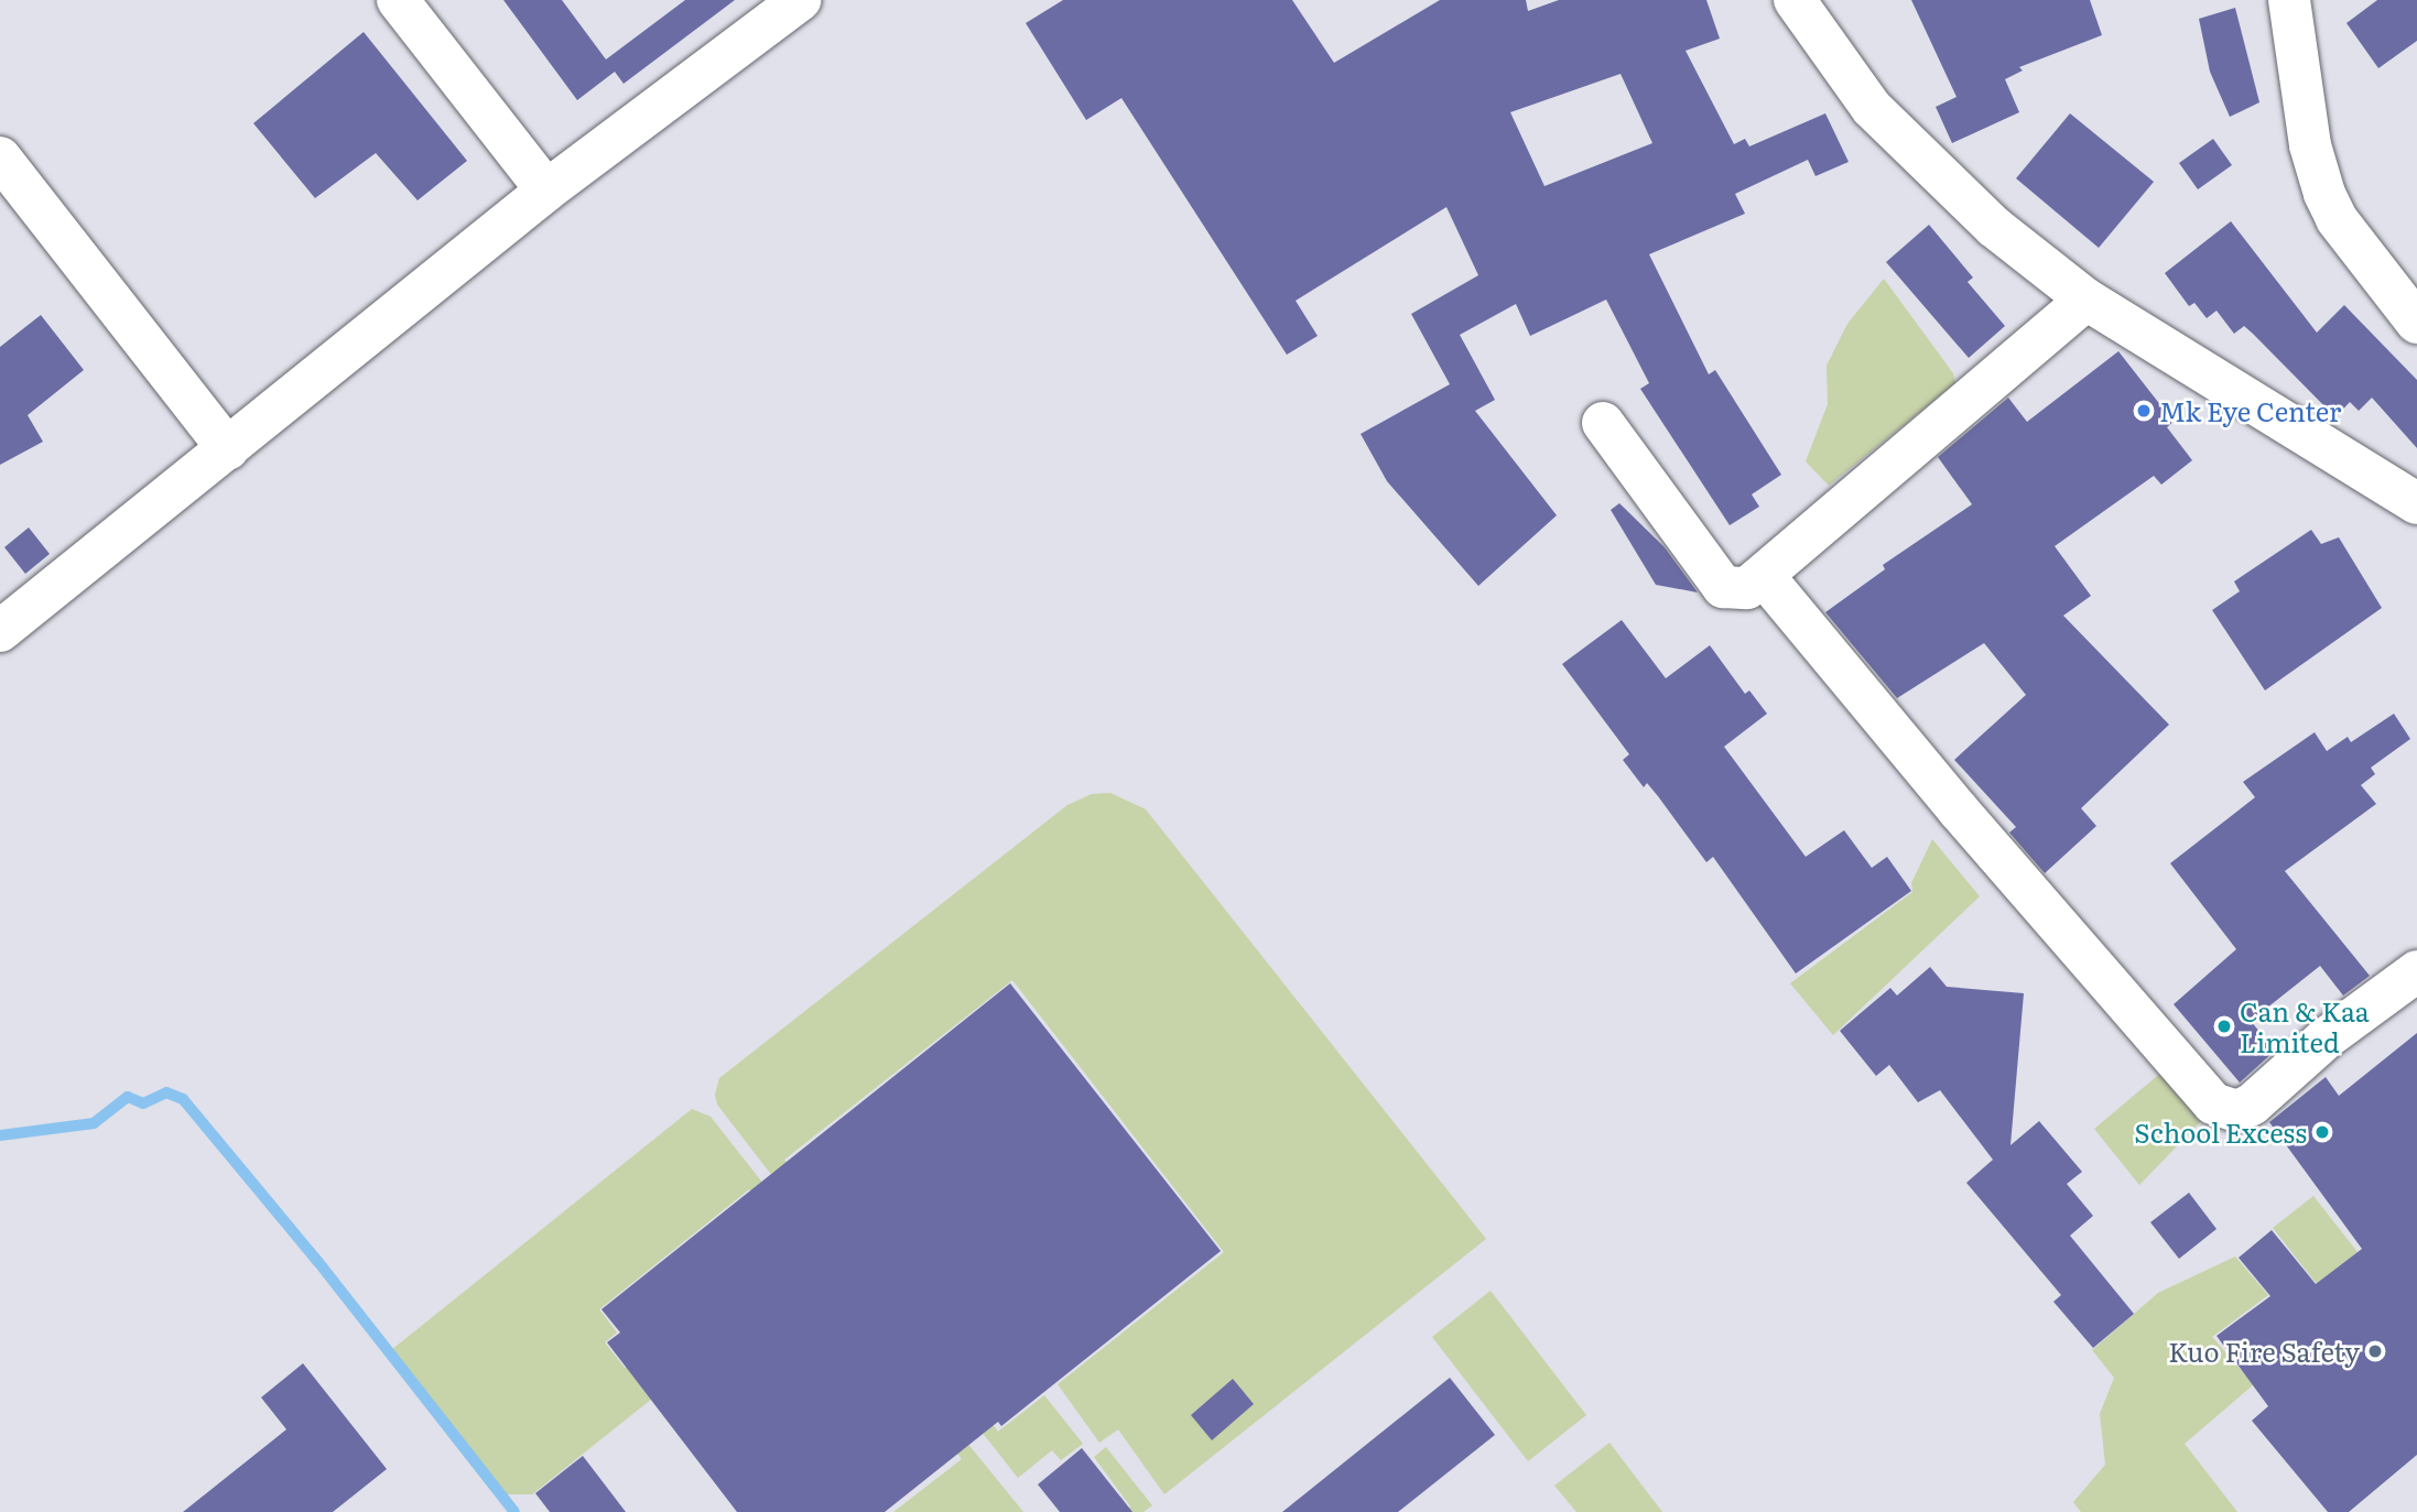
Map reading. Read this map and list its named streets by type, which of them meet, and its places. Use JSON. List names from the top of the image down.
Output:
{
  "places": [
    "Mk Eye Center",
    "Can & Kaa Limited",
    "School Excess",
    "Kuo Fire Safety"
  ]
}
